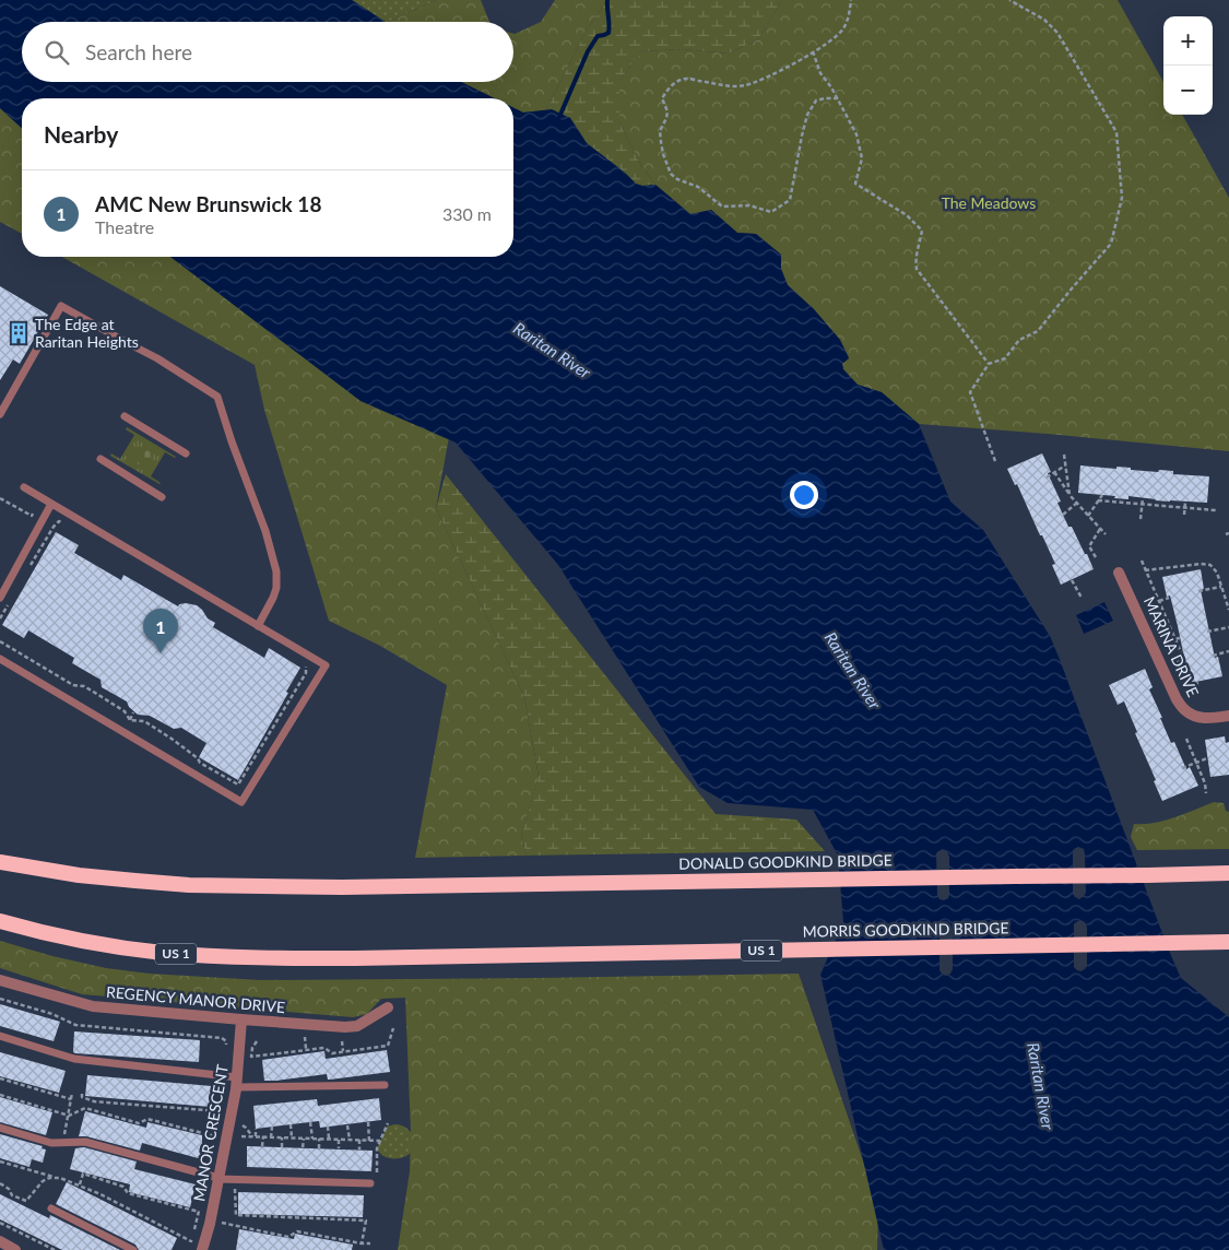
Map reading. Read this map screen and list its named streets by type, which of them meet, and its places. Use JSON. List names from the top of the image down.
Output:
{
  "streets": {
    "highway": ["DONALD GOODKIND BRIDGE", "MORRIS GOODKIND BRIDGE", "US 1"],
    "street": ["MARINA DRIVE", "REGENCY MANOR DRIVE", "MANOR CRESCENT"]
  },
  "crossings": [
    ["REGENCY MANOR DRIVE", "MANOR CRESCENT"]
  ],
  "water": ["Raritan River"],
  "parks": ["The Meadows"],
  "places": {
    "building": ["The Edge at Raritan Heights"]
  },
  "page": {
    "map_buttons": ["+", "−"],
    "search": "Search here",
    "heading": "Nearby",
    "list": [
      {
        "mark": "1",
        "name": "AMC New Brunswick 18",
        "note": "Theatre",
        "value": "330 m"
      }
    ],
    "pins": "1"
  }
}
